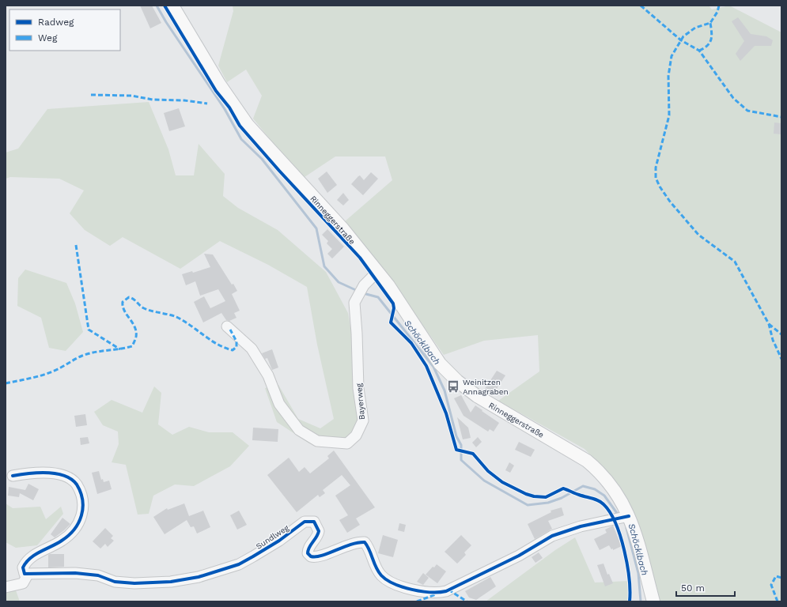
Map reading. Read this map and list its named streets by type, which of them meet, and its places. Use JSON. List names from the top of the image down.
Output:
{
  "streets": {
    "main road": ["Rinneggerstraße"],
    "street": ["Bayerweg", "Sundlweg"]
  },
  "crossings": [
    ["Rinneggerstraße", "Sundlweg"]
  ],
  "water": ["Schöcklbach"],
  "places": {
    "bus stop": ["Weinitzen Annagraben"]
  },
  "legend": ["Radweg", "Weg"],
  "scale_bar": "50 m"
}
